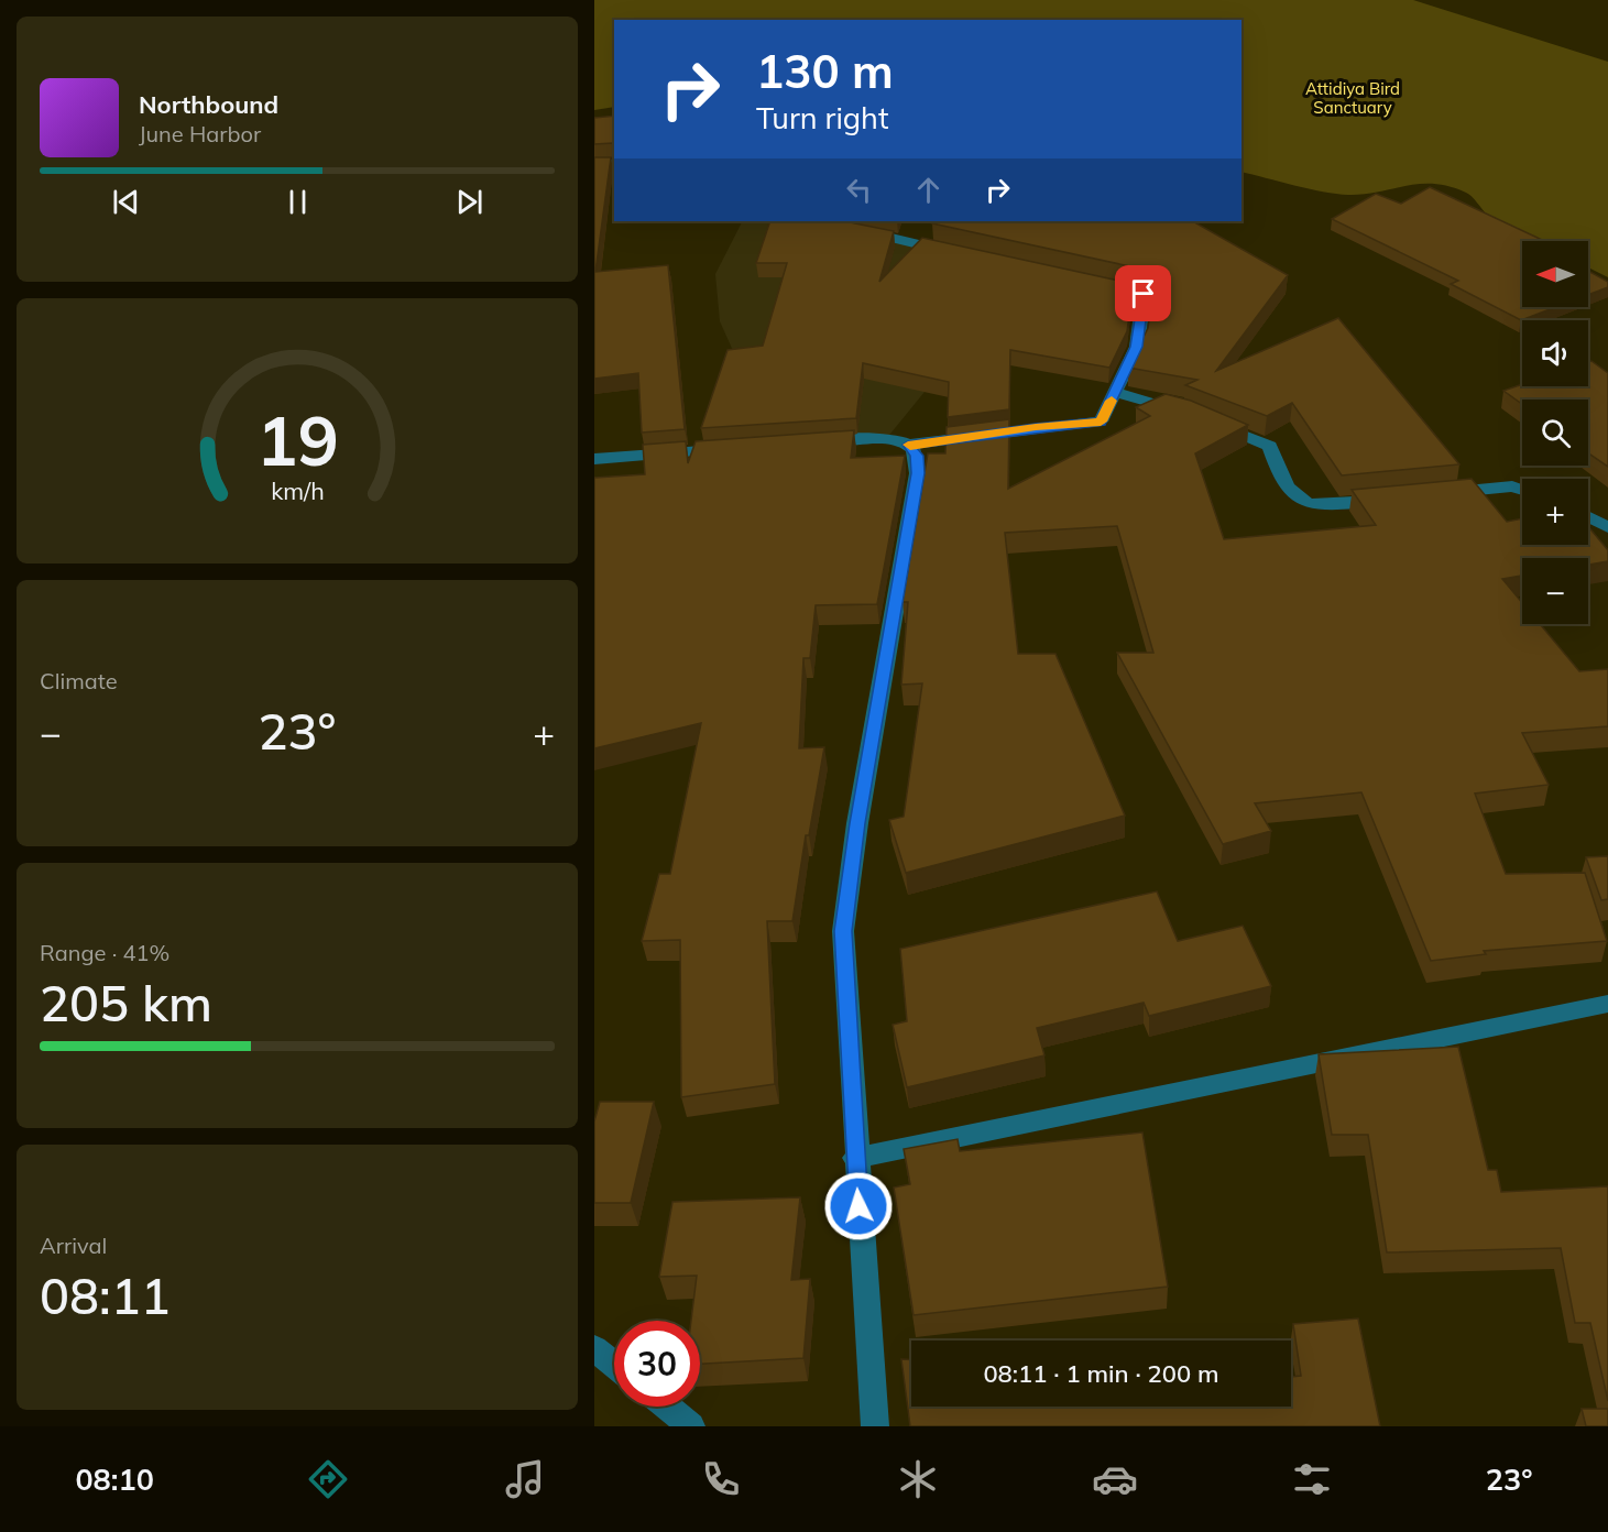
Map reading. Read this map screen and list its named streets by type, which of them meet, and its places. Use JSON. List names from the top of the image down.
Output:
{
  "parks": ["Attidiya Bird Sanctuary"],
  "north": "left",
  "page": {
    "turn": ["130 m", "Turn right"],
    "song": ["Northbound", "June Harbor"],
    "map_buttons": ["+", "−"],
    "tile": [
      "Climate",
      ["Range · 41%", "205 km"],
      ["Arrival", "08:11"]
    ],
    "heat": ["−", "23°", "+"],
    "limit": "30",
    "trip": "08:11 · 1 min · 200 m",
    "tabs": ["08:10", "23°"],
    "gauge": ["19", "km/h"]
  }
}
